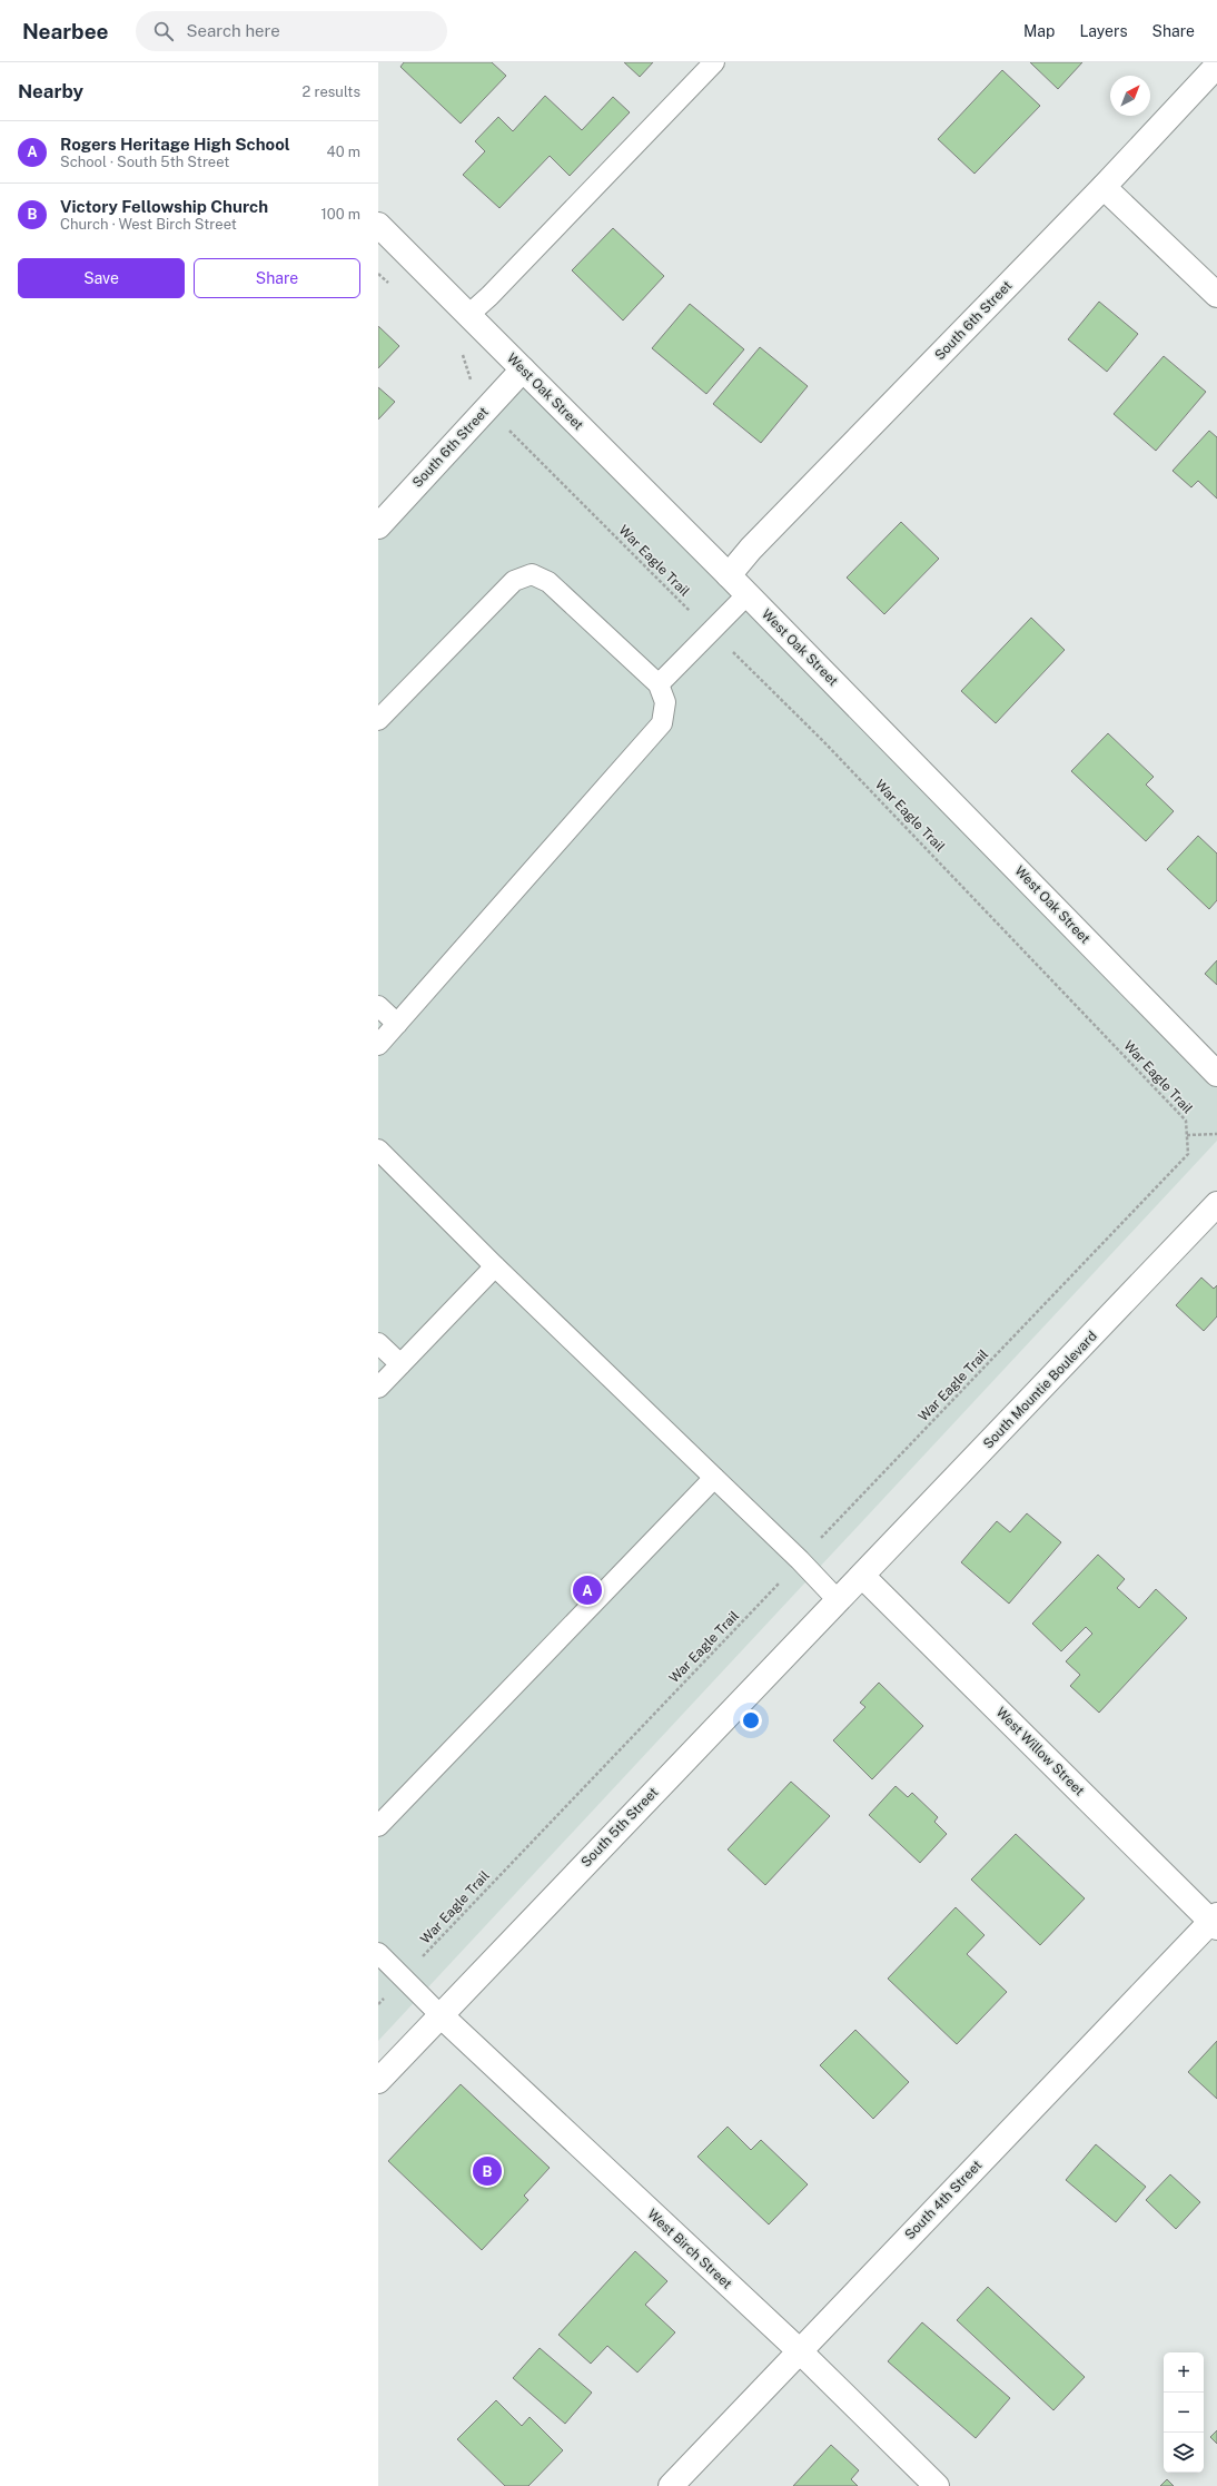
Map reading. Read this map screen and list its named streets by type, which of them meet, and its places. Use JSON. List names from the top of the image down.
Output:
{
  "streets": {
    "street": [
      "South 6th Street",
      "West Oak Street",
      "South Mountie Boulevard",
      "West Willow Street",
      "South 5th Street",
      "South 4th Street",
      "West Birch Street"
    ],
    "path": ["War Eagle Trail"]
  },
  "crossings": [
    ["South 6th Street", "West Oak Street"],
    ["South 6th Street", "War Eagle Trail"],
    ["South Mountie Boulevard", "West Willow Street"],
    ["South Mountie Boulevard", "South 5th Street"],
    ["West Willow Street", "South 5th Street"],
    ["West Willow Street", "South 4th Street"],
    ["South 5th Street", "West Birch Street"],
    ["South 4th Street", "West Birch Street"]
  ],
  "north": "top right",
  "page": {
    "header": "Nearbee",
    "search": "Search here",
    "nav": ["Map", "Layers", "Share"],
    "heading": ["Nearby", "2 results"],
    "list": [
      {
        "mark": "A",
        "name": "Rogers Heritage High School",
        "note": "School · South 5th Street",
        "value": "40 m"
      },
      {
        "mark": "B",
        "name": "Victory Fellowship Church",
        "note": "Church · West Birch Street",
        "value": "100 m"
      }
    ],
    "buttons": ["Save", "Share"],
    "pins": ["A", "B"],
    "map_buttons": ["+", "−"]
  }
}
